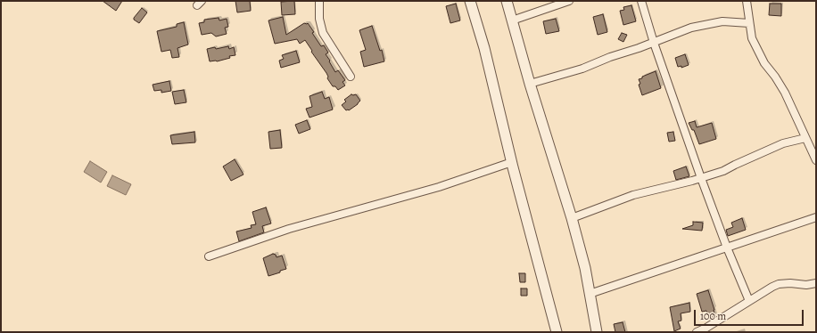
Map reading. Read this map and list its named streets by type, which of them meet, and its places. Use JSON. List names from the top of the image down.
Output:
{
  "scale_bar": "100 m"
}
